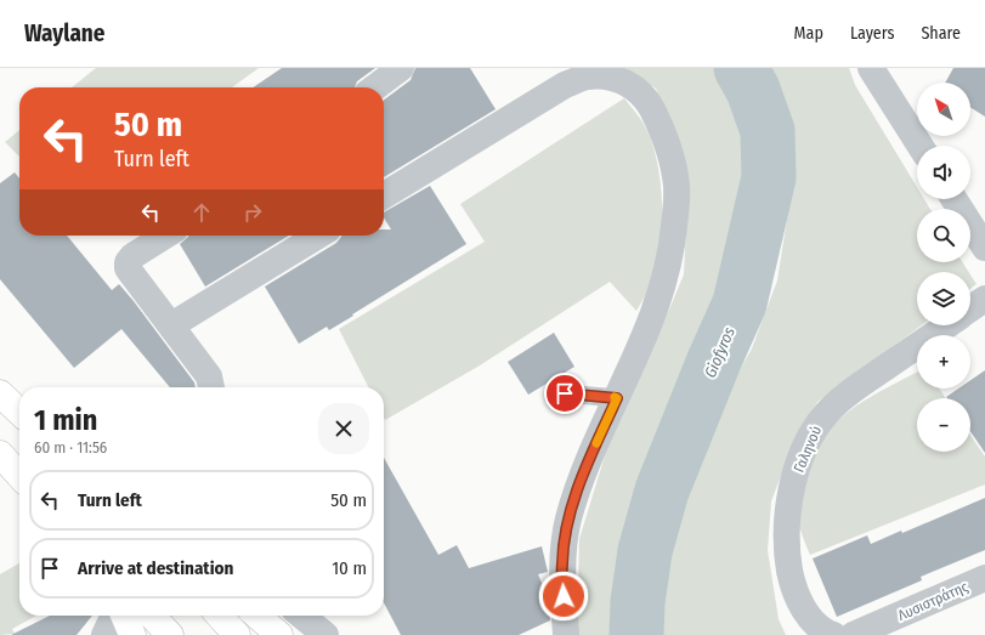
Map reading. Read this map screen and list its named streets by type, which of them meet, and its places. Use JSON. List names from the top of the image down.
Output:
{
  "streets": {
    "street": ["Γαληνού", "Λυσιστράτης"]
  },
  "water": ["Giofyros"],
  "north": "top left",
  "page": {
    "header": "Waylane",
    "nav": ["Map", "Layers", "Share"],
    "map_buttons": ["+", "−"],
    "turn": ["50 m", "Turn left"],
    "heading": ["1 min", "60 m · 11:56"],
    "list": [
      {
        "name": "Turn left",
        "value": "50 m"
      },
      {
        "name": "Arrive at destination",
        "value": "10 m"
      }
    ]
  }
}
